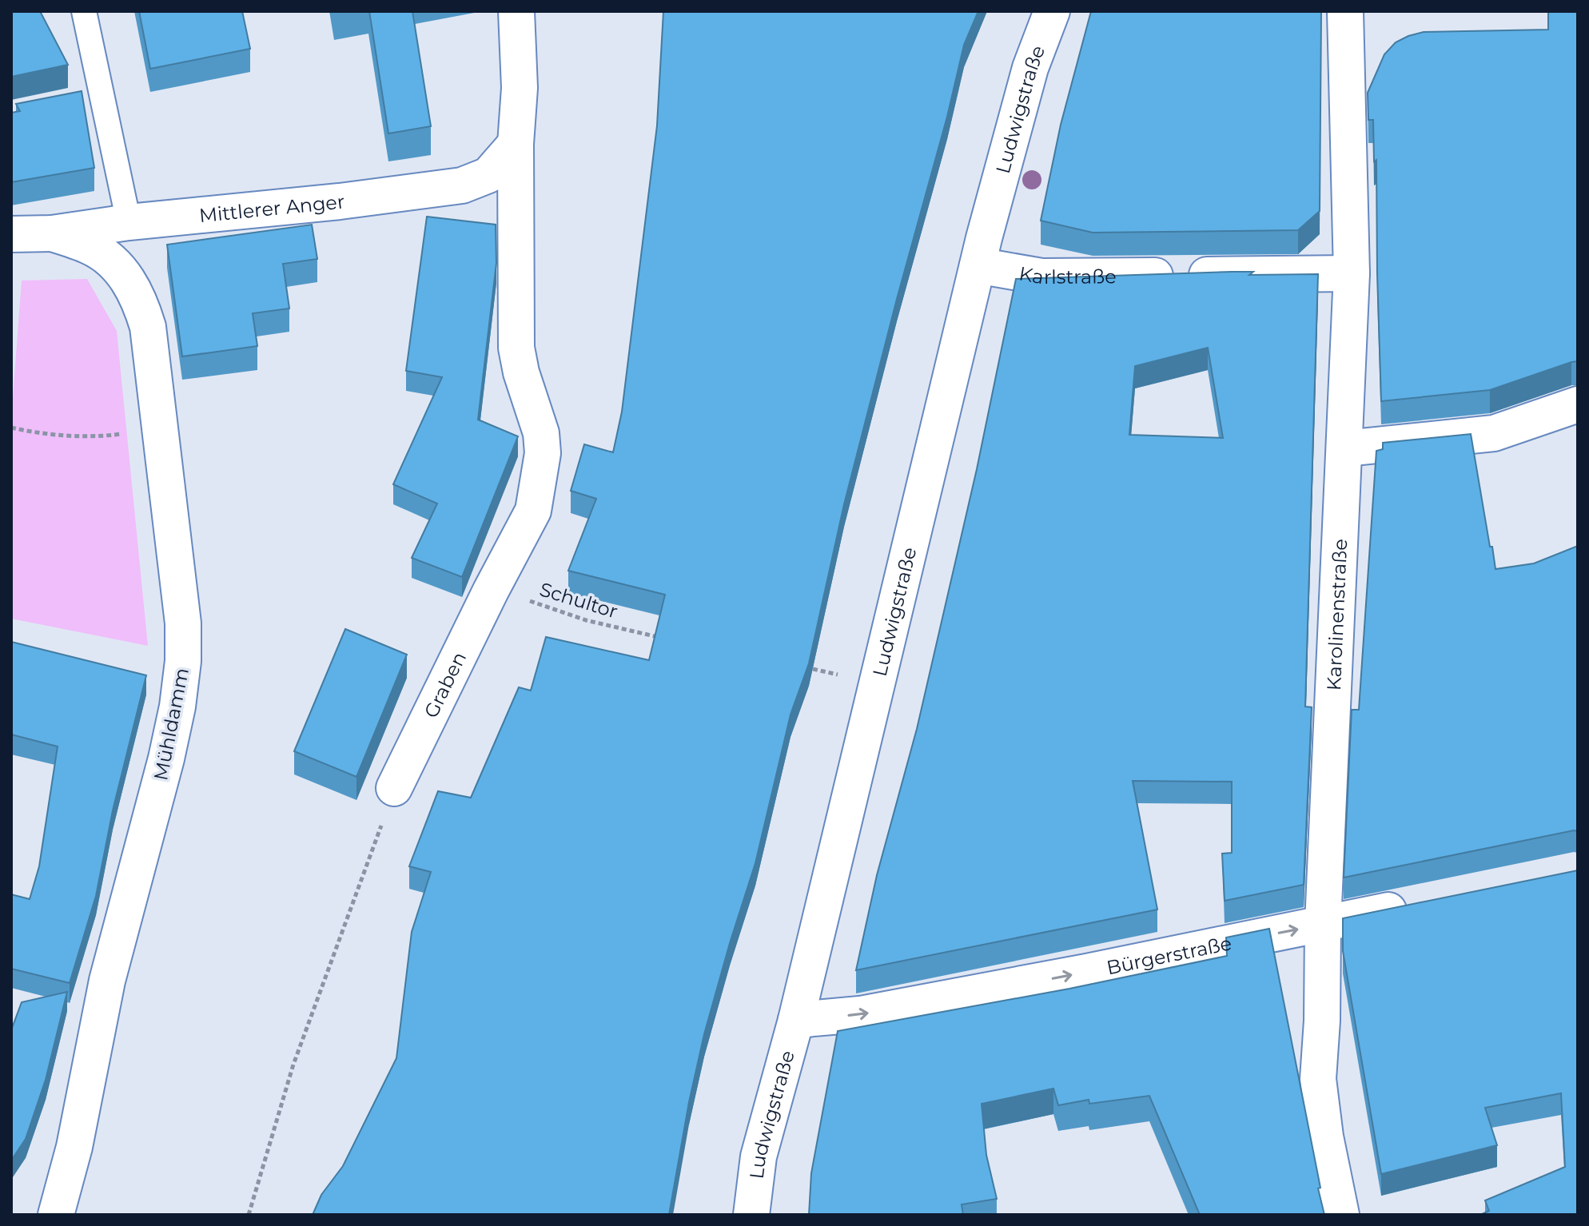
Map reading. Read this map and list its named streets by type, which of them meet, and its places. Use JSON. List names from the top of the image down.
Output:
{
  "streets": {
    "street": [
      "Ludwigstraße",
      "Mittlerer Anger",
      "Karlstraße",
      "Karolinenstraße",
      "Graben",
      "Mühldamm",
      "Bürgerstraße"
    ],
    "path": ["Schultor"]
  },
  "crossings": [
    ["Ludwigstraße", "Karlstraße"],
    ["Ludwigstraße", "Bürgerstraße"],
    ["Mittlerer Anger", "Graben"],
    ["Mittlerer Anger", "Mühldamm"],
    ["Karlstraße", "Karolinenstraße"],
    ["Karolinenstraße", "Bürgerstraße"]
  ],
  "one_way": ["Bürgerstraße"]
}
